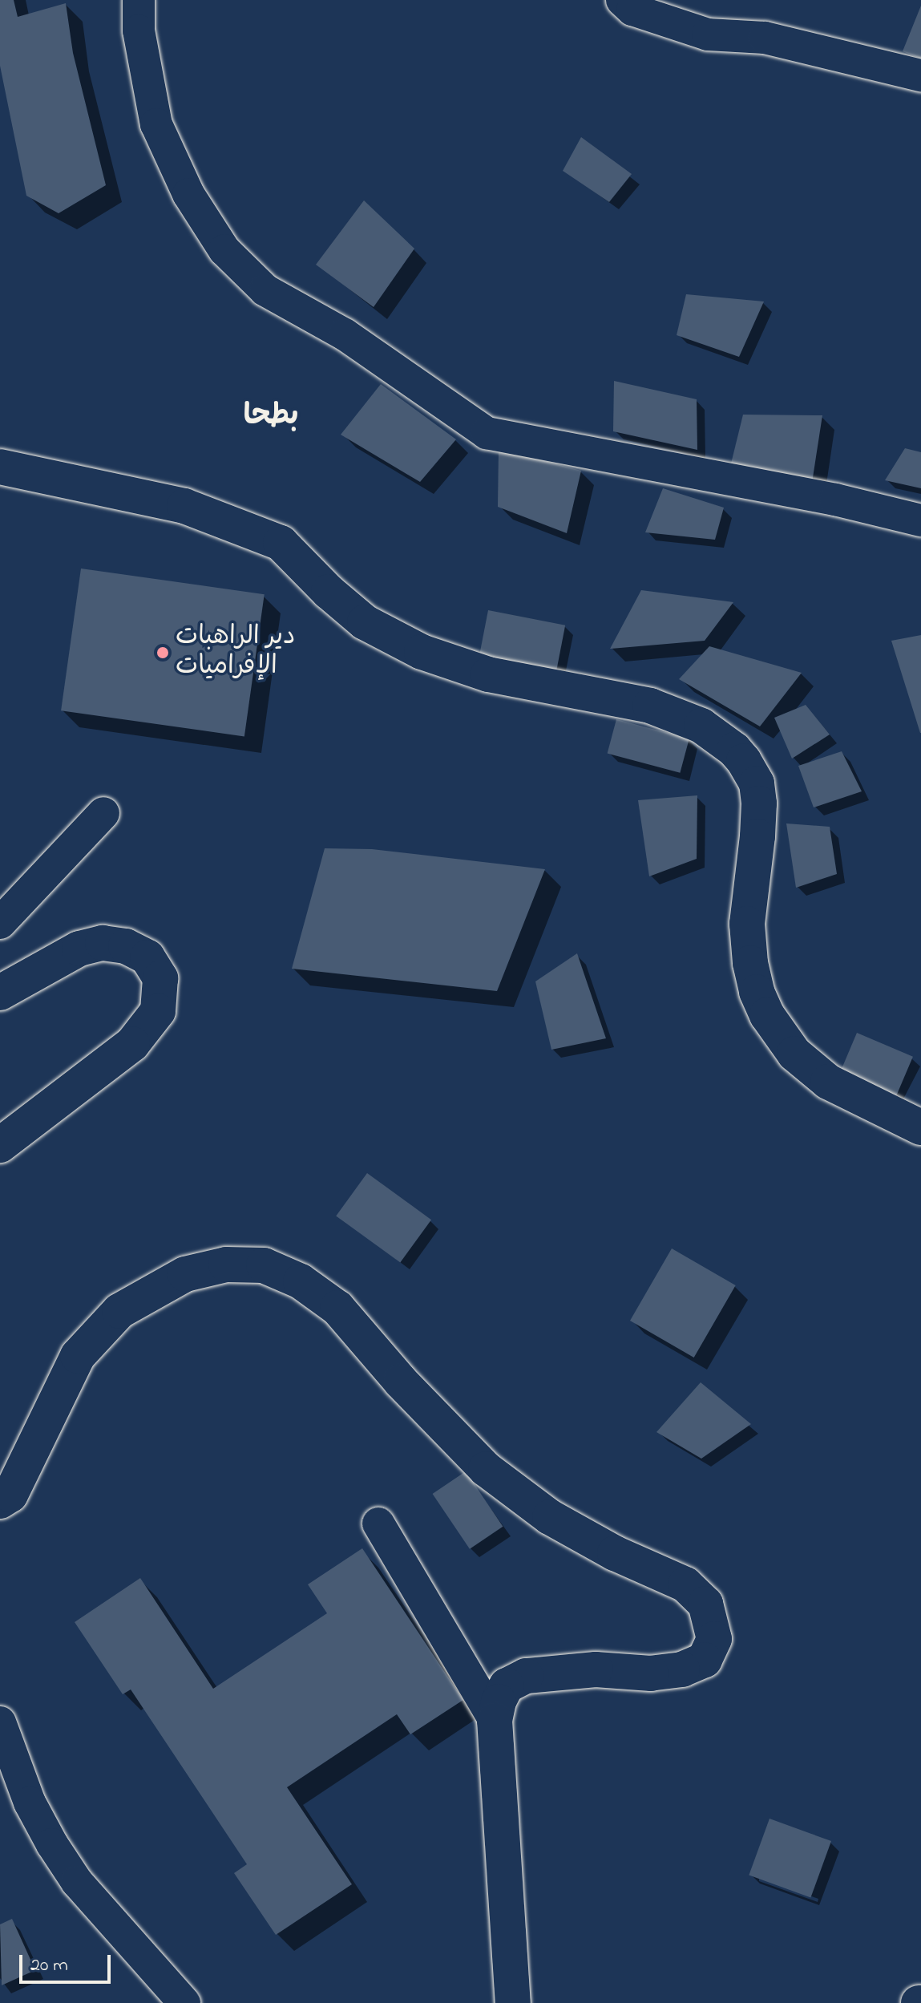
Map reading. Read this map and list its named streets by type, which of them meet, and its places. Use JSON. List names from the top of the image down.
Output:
{
  "districts": ["بطحا"],
  "places": ["دير الراهبات الإفراميات"],
  "scale_bar": "20 m"
}
